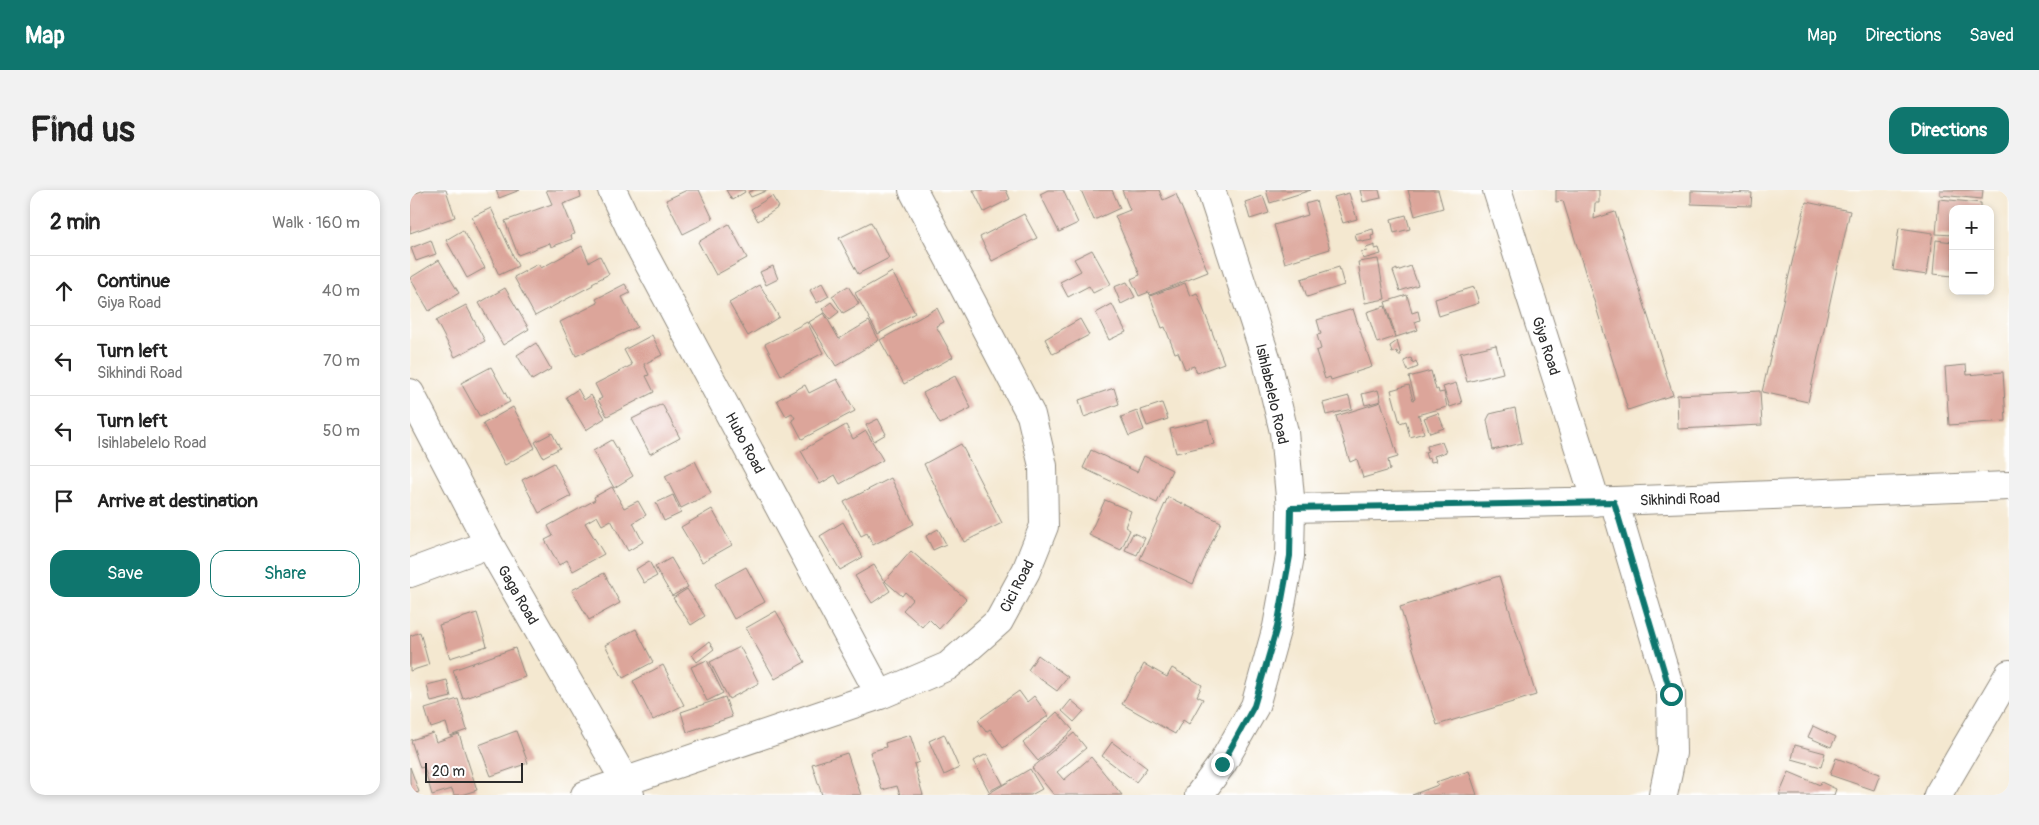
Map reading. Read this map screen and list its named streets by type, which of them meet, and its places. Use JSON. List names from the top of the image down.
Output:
{
  "streets": {
    "street": [
      "Giya Road",
      "Isihlabelelo Road",
      "Hubo Road",
      "Sikhindi Road",
      "Cici Road",
      "Gaga Road"
    ]
  },
  "crossings": [
    ["Giya Road", "Sikhindi Road"],
    ["Isihlabelelo Road", "Sikhindi Road"],
    ["Hubo Road", "Cici Road"],
    ["Cici Road", "Gaga Road"]
  ],
  "scale_bar": "20 m",
  "page": {
    "header": "Map",
    "nav": ["Map", "Directions", "Saved"],
    "buttons": [
      "Directions",
      ["Save", "Share"]
    ],
    "title": "Find us",
    "heading": ["2 min", "Walk · 160 m"],
    "map_buttons": ["+", "−"],
    "list": [
      ["Continue", "Giya Road", "40 m"],
      ["Turn left", "Sikhindi Road", "70 m"],
      ["Turn left", "Isihlabelelo Road", "50 m"],
      "Arrive at destination"
    ],
    "scale": "20 m"
  }
}
